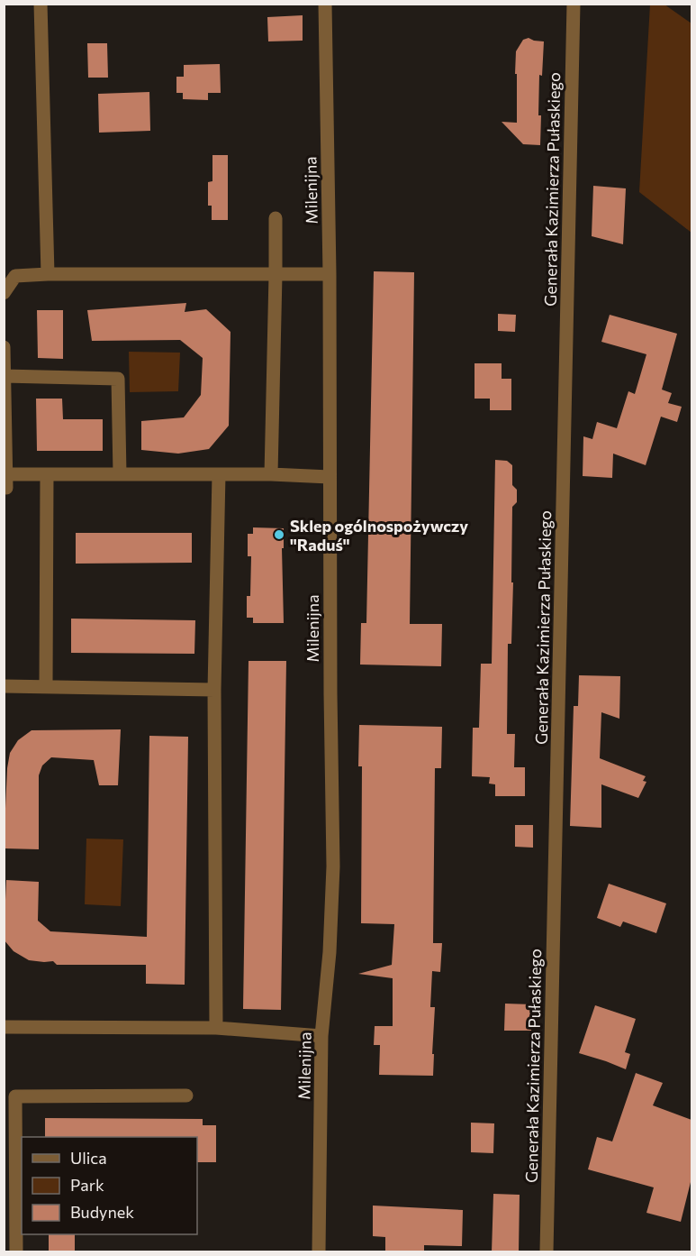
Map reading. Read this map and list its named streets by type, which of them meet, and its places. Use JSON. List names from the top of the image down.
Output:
{
  "streets": {
    "street": ["Generała Kazimierza Pułaskiego", "Milenijna"]
  },
  "places": ["Sklep ogólnospożywczy \"Raduś\""],
  "legend": ["Ulica", "Park", "Budynek"]
}
